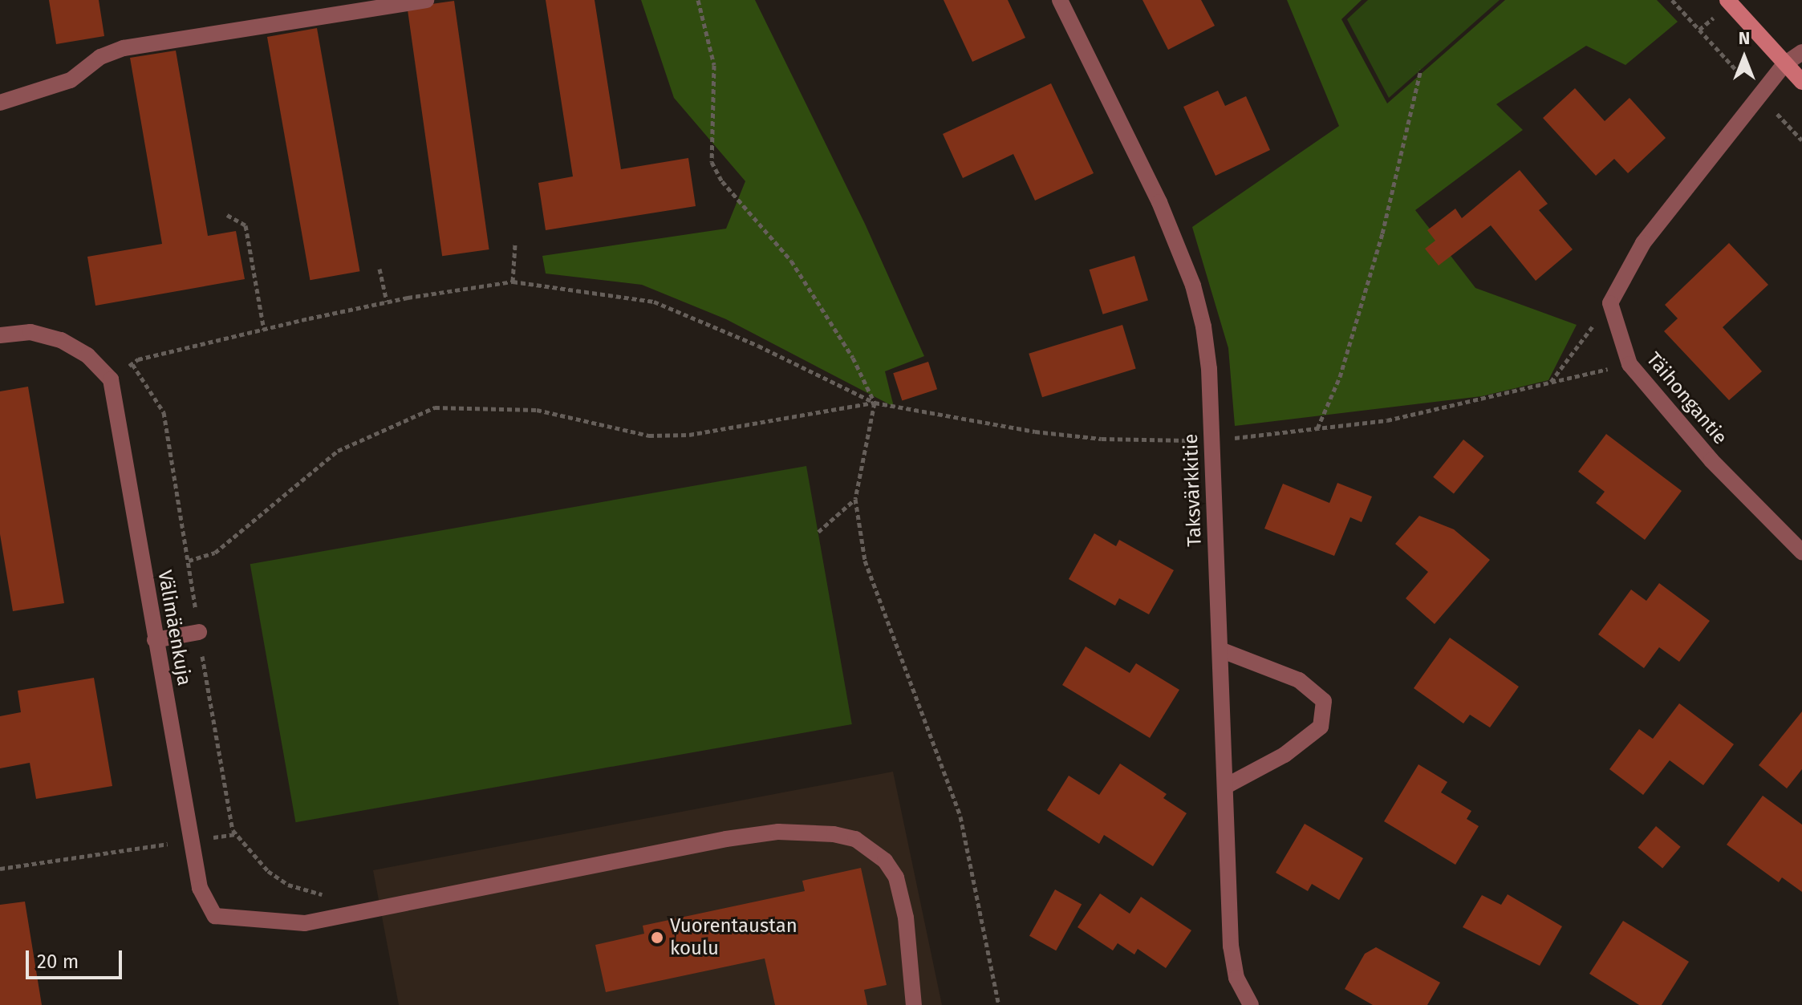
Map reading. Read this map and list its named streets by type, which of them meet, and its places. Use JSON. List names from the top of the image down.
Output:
{
  "streets": {
    "street": ["Täihongantie", "Taksvärkkitie", "Välimäenkuja"]
  },
  "places": ["Vuorentaustan koulu"],
  "scale_bar": "20 m",
  "north": "top"
}
